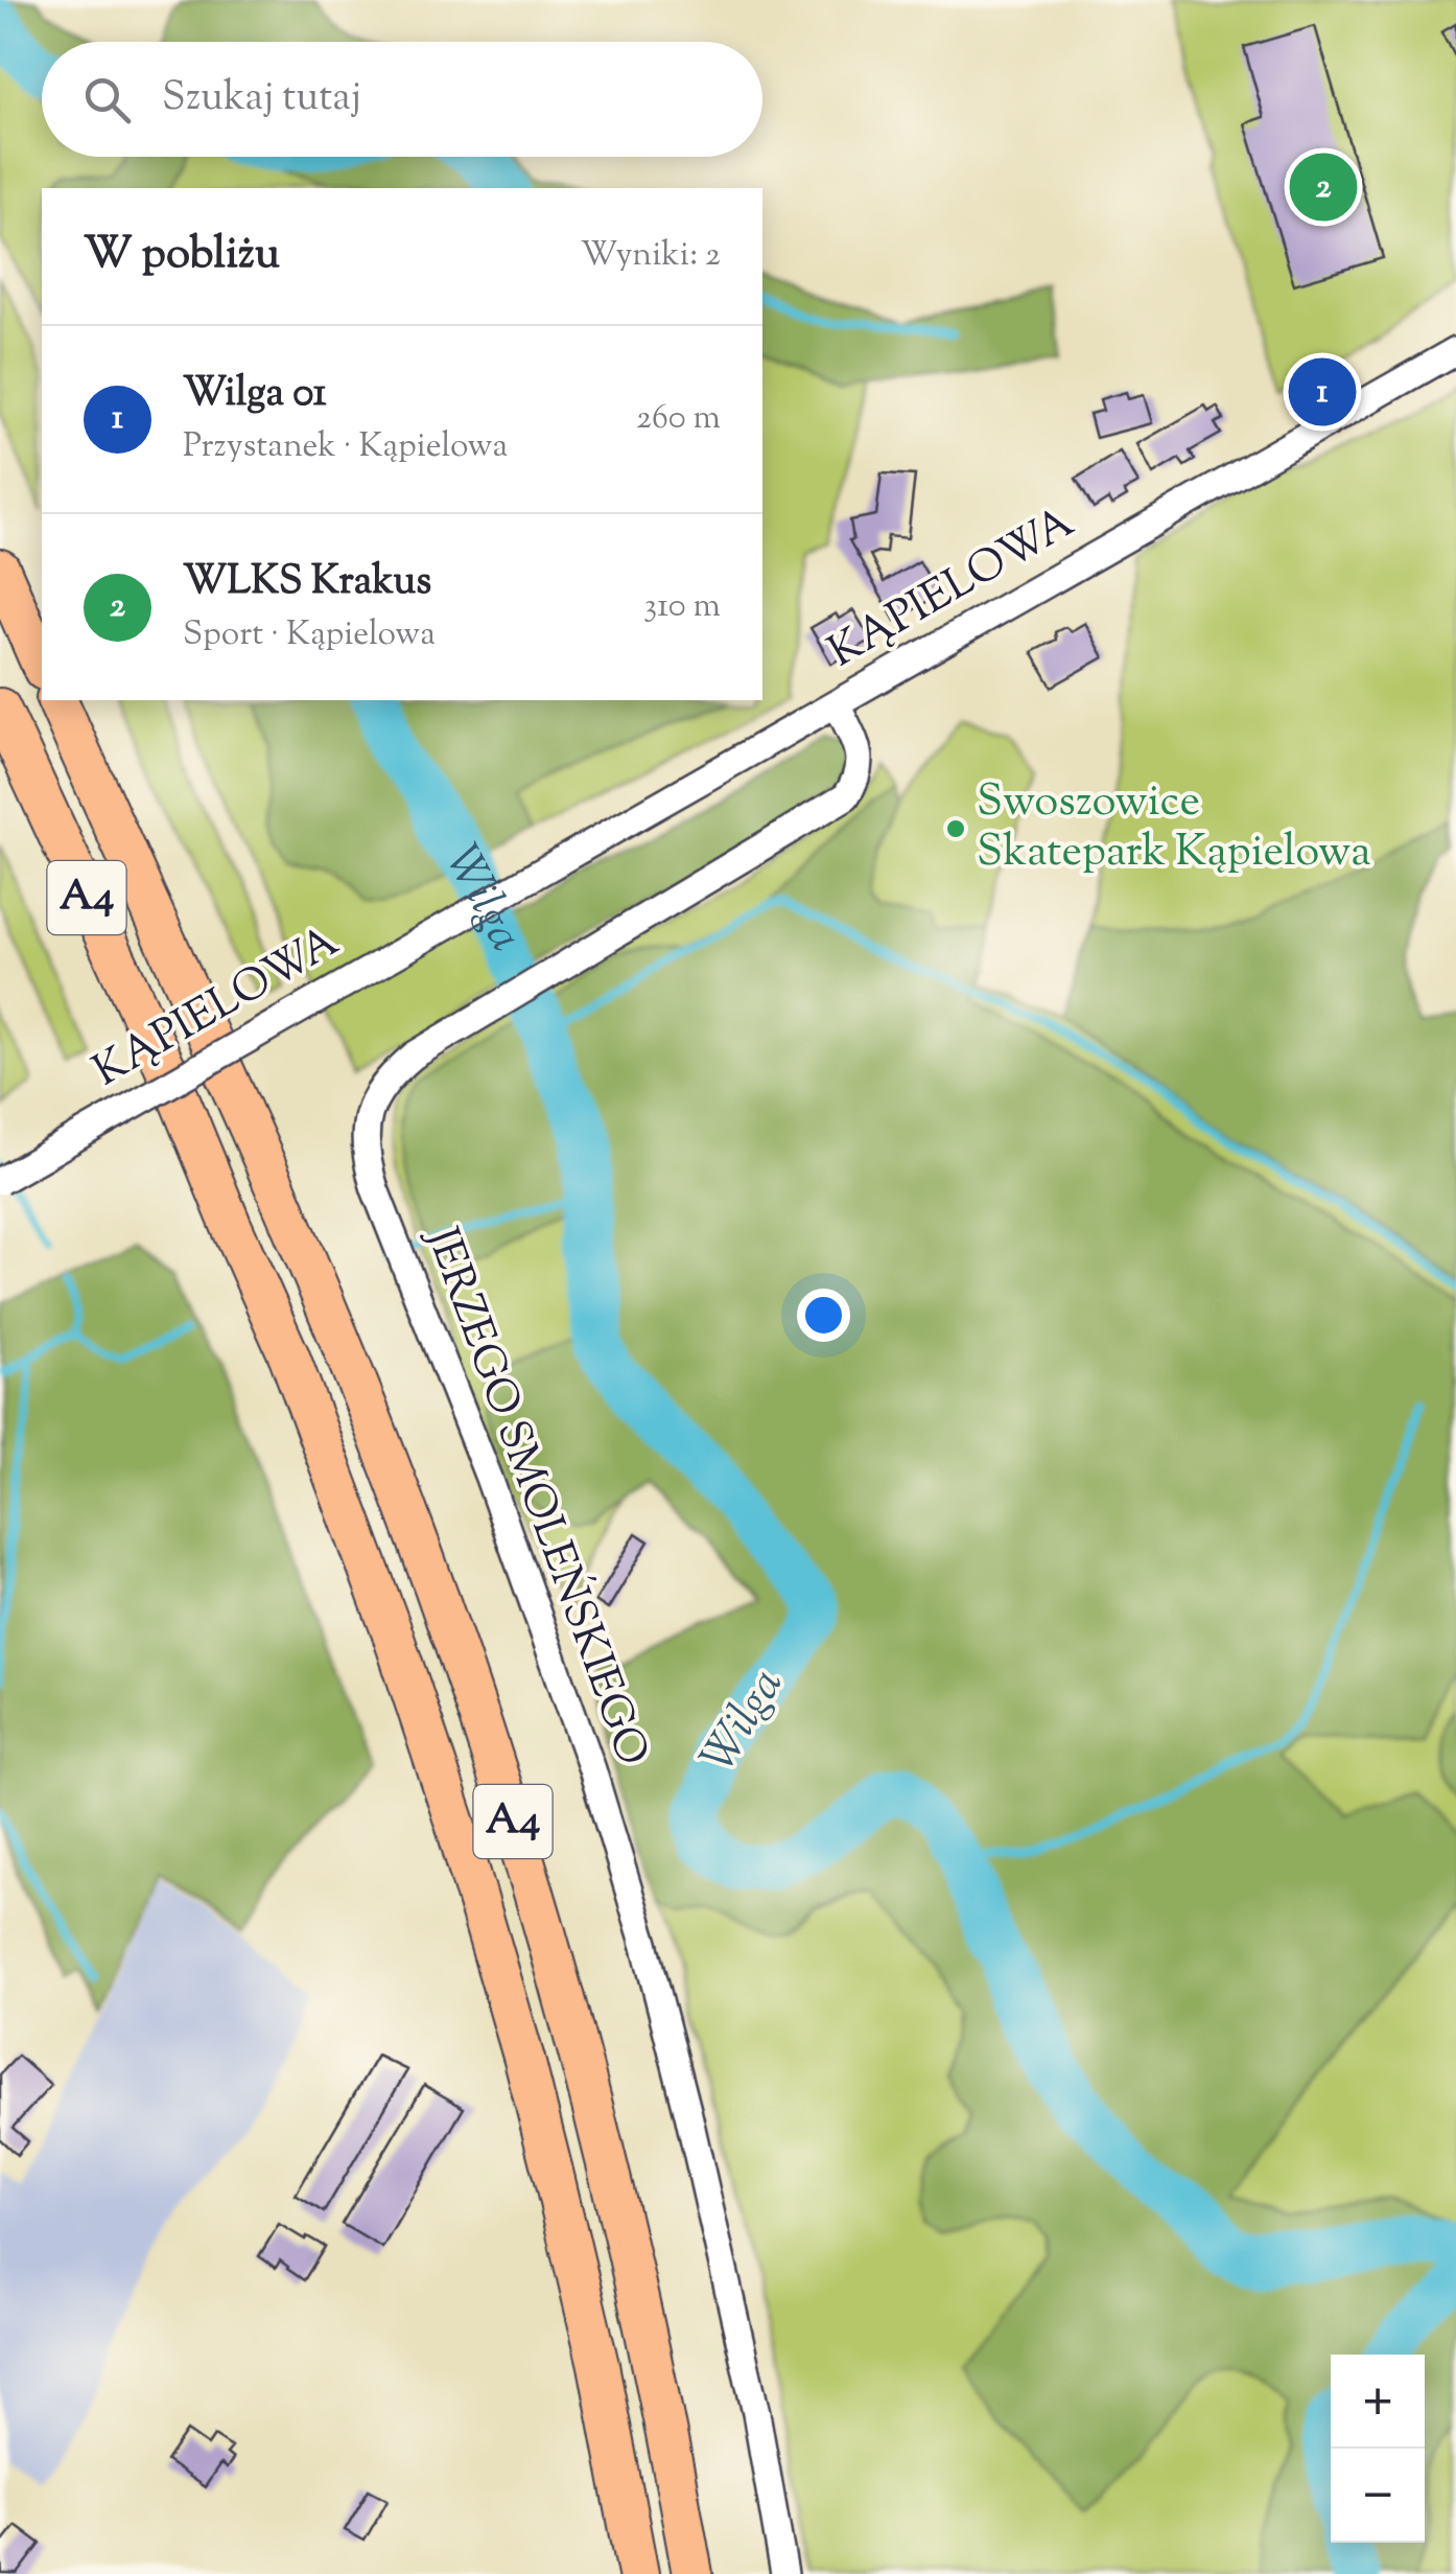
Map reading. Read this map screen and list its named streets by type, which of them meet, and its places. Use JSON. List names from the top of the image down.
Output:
{
  "streets": {
    "highway": ["A4"],
    "street": ["KĄPIELOWA", "JERZEGO SMOLEŃSKIEGO"]
  },
  "crossings": [
    ["KĄPIELOWA", "JERZEGO SMOLEŃSKIEGO"]
  ],
  "water": ["Wilga"],
  "places": ["Swoszowice Skatepark Kąpielowa"],
  "page": {
    "search": "Szukaj tutaj",
    "pins": ["2", "1"],
    "heading": ["W pobliżu", "Wyniki: 2"],
    "list": [
      {
        "mark": "1",
        "name": "Wilga 01",
        "note": "Przystanek · Kąpielowa",
        "value": "260 m"
      },
      {
        "mark": "2",
        "name": "WLKS Krakus",
        "note": "Sport · Kąpielowa",
        "value": "310 m"
      }
    ],
    "map_buttons": ["+", "−"]
  }
}
